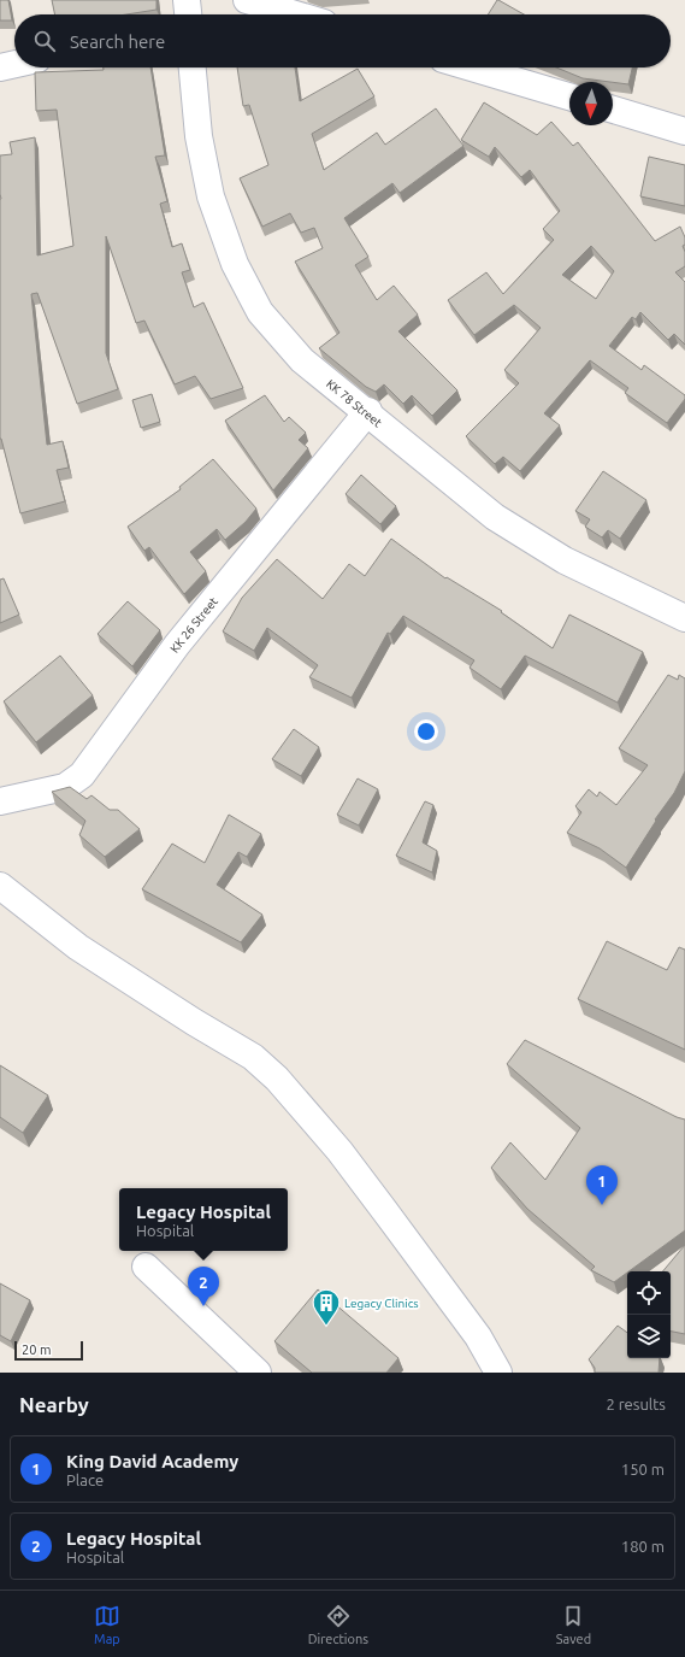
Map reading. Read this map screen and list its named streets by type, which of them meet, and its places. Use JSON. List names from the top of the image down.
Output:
{
  "streets": {
    "street": ["KK 78 Street", "KK 26 Street"]
  },
  "crossings": [
    ["KK 78 Street", "KK 26 Street"]
  ],
  "places": {
    "building": ["Legacy Clinics"]
  },
  "scale_bar": "20 m",
  "north": "bottom",
  "page": {
    "search": "Search here",
    "pins": ["1", "2"],
    "popup": ["Legacy Hospital", "Hospital"],
    "scale": "20 m",
    "heading": ["Nearby", "2 results"],
    "list": [
      {
        "mark": "1",
        "name": "King David Academy",
        "note": "Place",
        "value": "150 m"
      },
      {
        "mark": "2",
        "name": "Legacy Hospital",
        "note": "Hospital",
        "value": "180 m"
      }
    ],
    "nav": ["Map", "Directions", "Saved"]
  }
}
